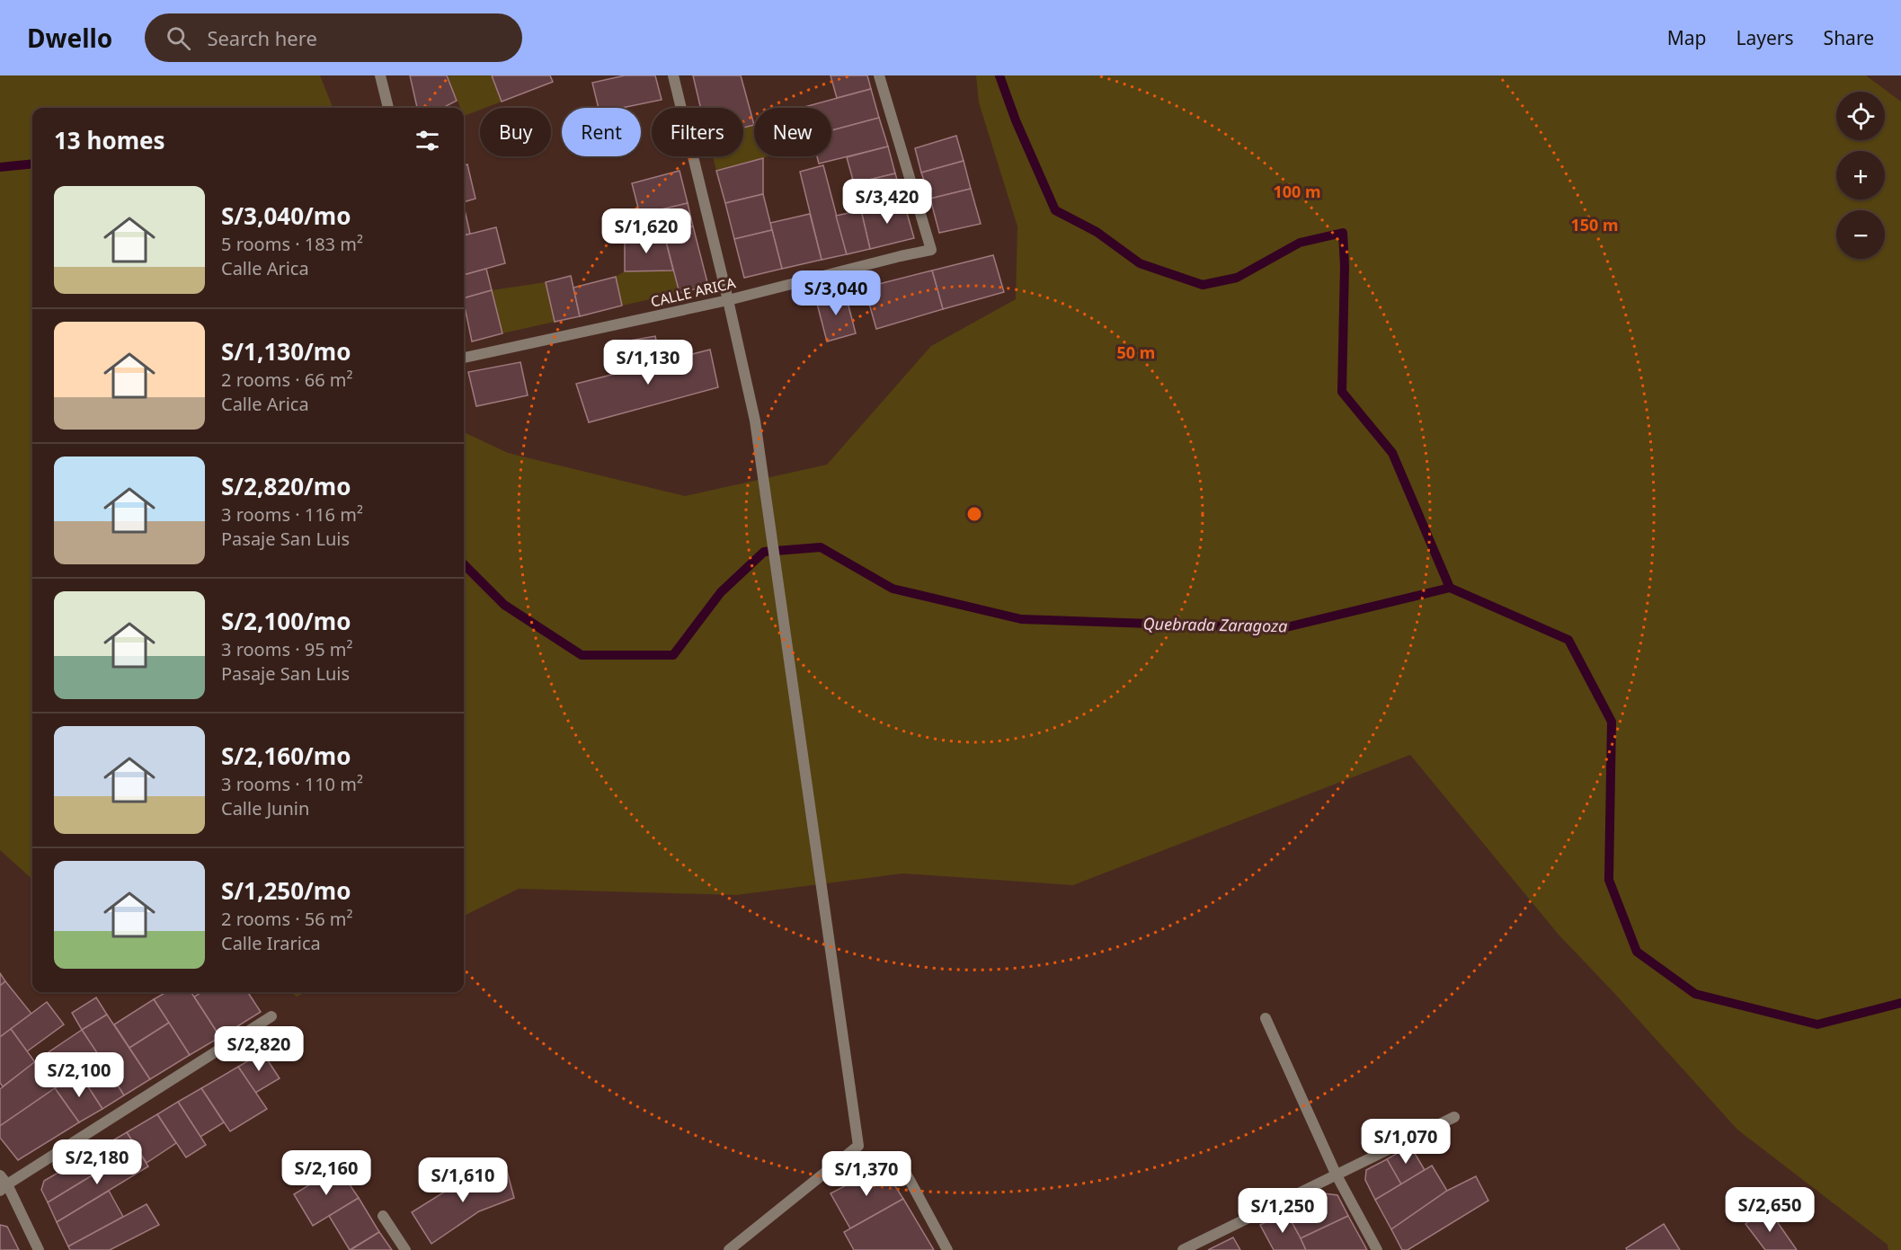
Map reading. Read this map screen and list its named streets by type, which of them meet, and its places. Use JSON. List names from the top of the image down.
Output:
{
  "streets": {
    "street": ["CALLE ARICA"]
  },
  "water": ["Quebrada Zaragoza"],
  "page": {
    "header": "Dwello",
    "search": "Search here",
    "nav": ["Map", "Layers", "Share"],
    "map_buttons": ["+", "−"],
    "chip": [
      "Buy",
      "Rent",
      "Filters",
      "New"
    ],
    "heading": "13 homes",
    "list": [
      {
        "name": "S/3,040/mo",
        "note": "5 rooms · 183 m² · Calle Arica"
      },
      {
        "name": "S/1,130/mo",
        "note": "2 rooms · 66 m² · Calle Arica"
      },
      {
        "name": "S/2,820/mo",
        "note": "3 rooms · 116 m² · Pasaje San Luis"
      },
      {
        "name": "S/2,100/mo",
        "note": "3 rooms · 95 m² · Pasaje San Luis"
      },
      {
        "name": "S/2,160/mo",
        "note": "3 rooms · 110 m² · Calle Junin"
      },
      {
        "name": "S/1,250/mo",
        "note": "2 rooms · 56 m² · Calle Irarica"
      }
    ],
    "price": [
      "S/3,420",
      "S/1,620",
      "S/3,040",
      "S/1,130",
      "S/2,820",
      "S/2,100",
      "S/1,070",
      "S/2,180",
      "S/2,160",
      "S/1,370",
      "S/1,610",
      "S/2,650",
      "S/1,250"
    ]
  },
  "rings": ["100 m", "150 m", "50 m"]
}
